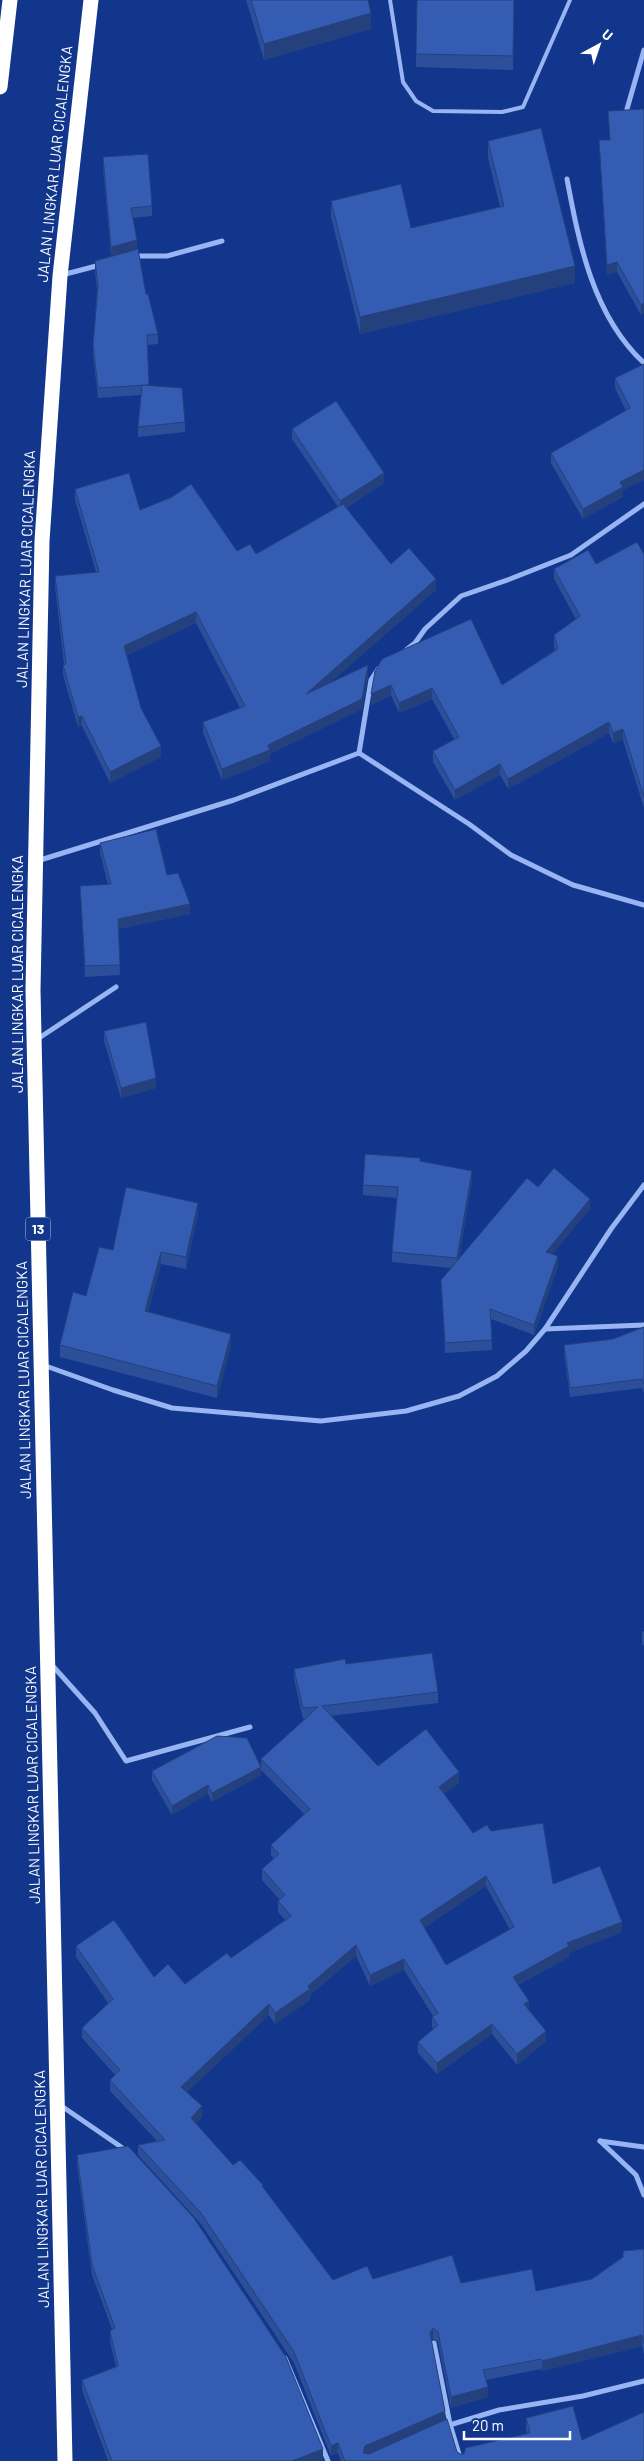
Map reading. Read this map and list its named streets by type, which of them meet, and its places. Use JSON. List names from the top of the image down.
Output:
{
  "streets": {
    "highway": ["JALAN LINGKAR LUAR CICALENGKA", "13"]
  },
  "scale_bar": "20 m",
  "north": "top right"
}
